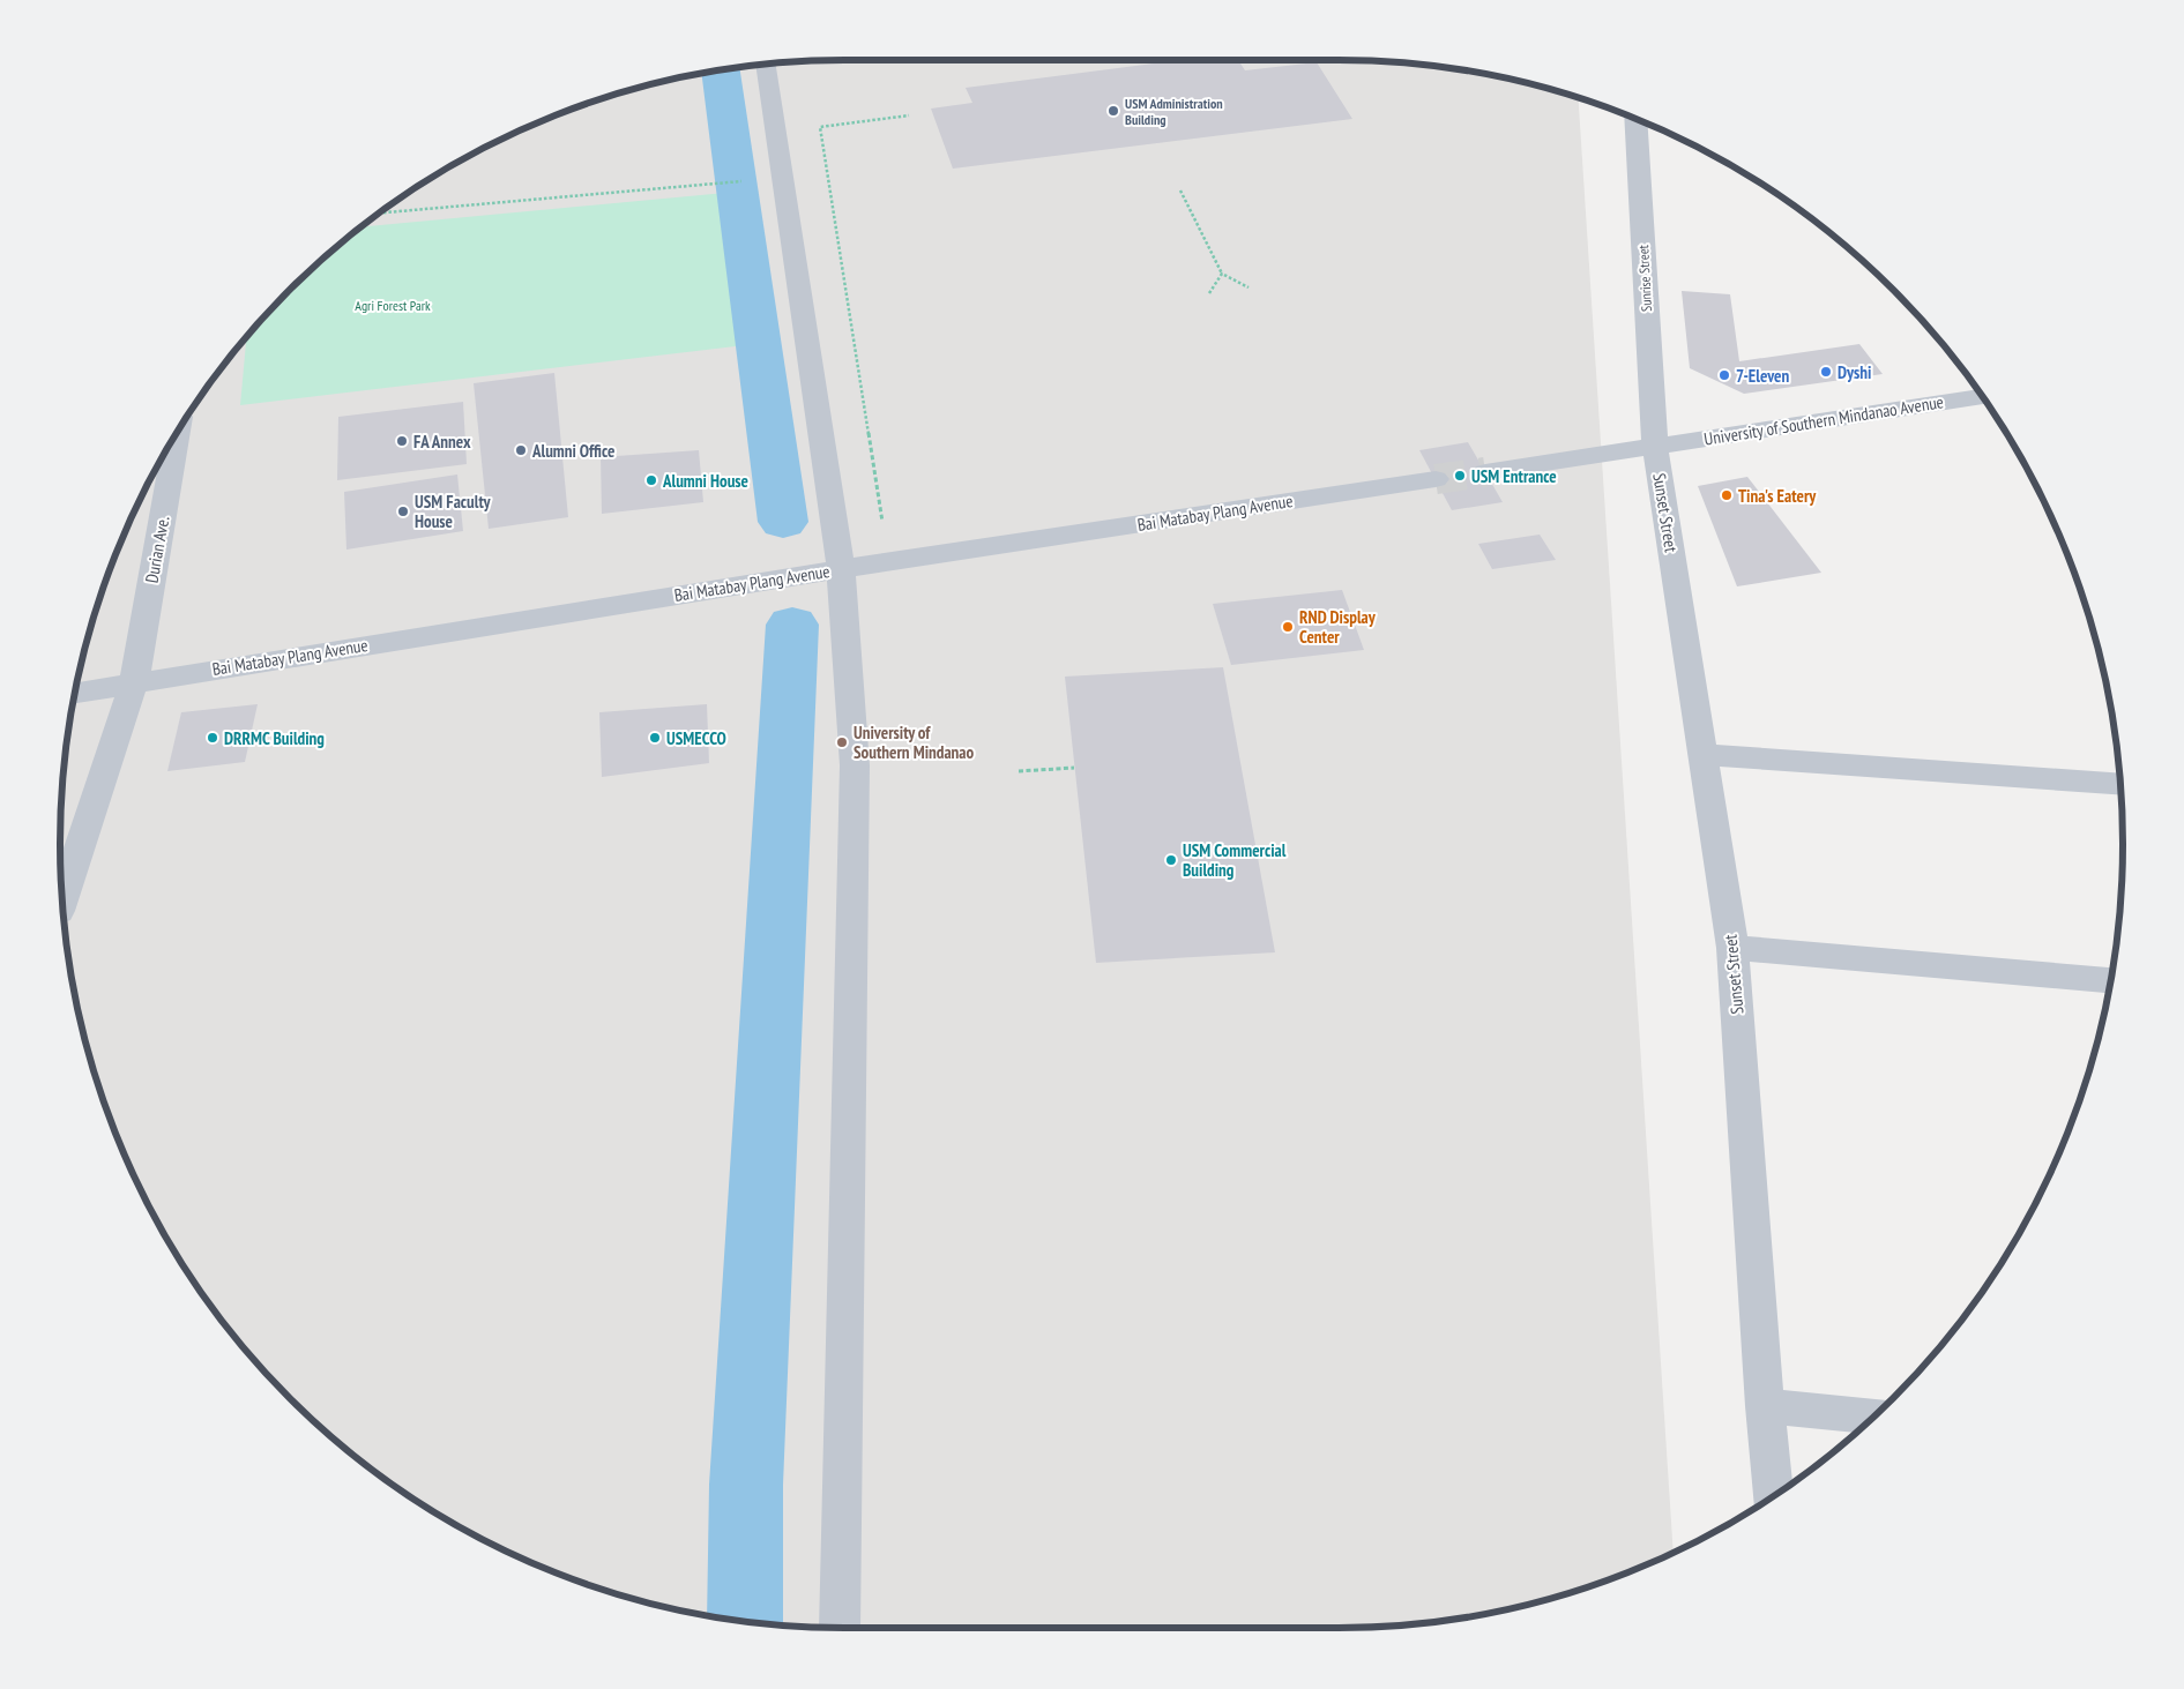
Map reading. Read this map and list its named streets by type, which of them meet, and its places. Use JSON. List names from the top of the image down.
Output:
{
  "streets": {
    "street": [
      "Sunrise Street",
      "University of Southern Mindanao Avenue",
      "Bai Matabay Plang Avenue",
      "Sunset Street",
      "Durian Ave."
    ]
  },
  "crossings": [
    ["Sunrise Street", "University of Southern Mindanao Avenue"],
    ["Sunrise Street", "Sunset Street"],
    ["University of Southern Mindanao Avenue", "Sunset Street"],
    ["Bai Matabay Plang Avenue", "Durian Ave."]
  ],
  "parks": ["Agri Forest Park"],
  "places": [
    "USM Administration Building",
    "Dyshi",
    "7-Eleven",
    "FA Annex",
    "Alumni Office",
    "USM Entrance",
    "Alumni House",
    "Tina's Eatery",
    "USM Faculty House",
    "RND Display Center",
    "DRRMC Building",
    "USMECCO",
    "University of Southern Mindanao",
    "USM Commercial Building"
  ]
}
